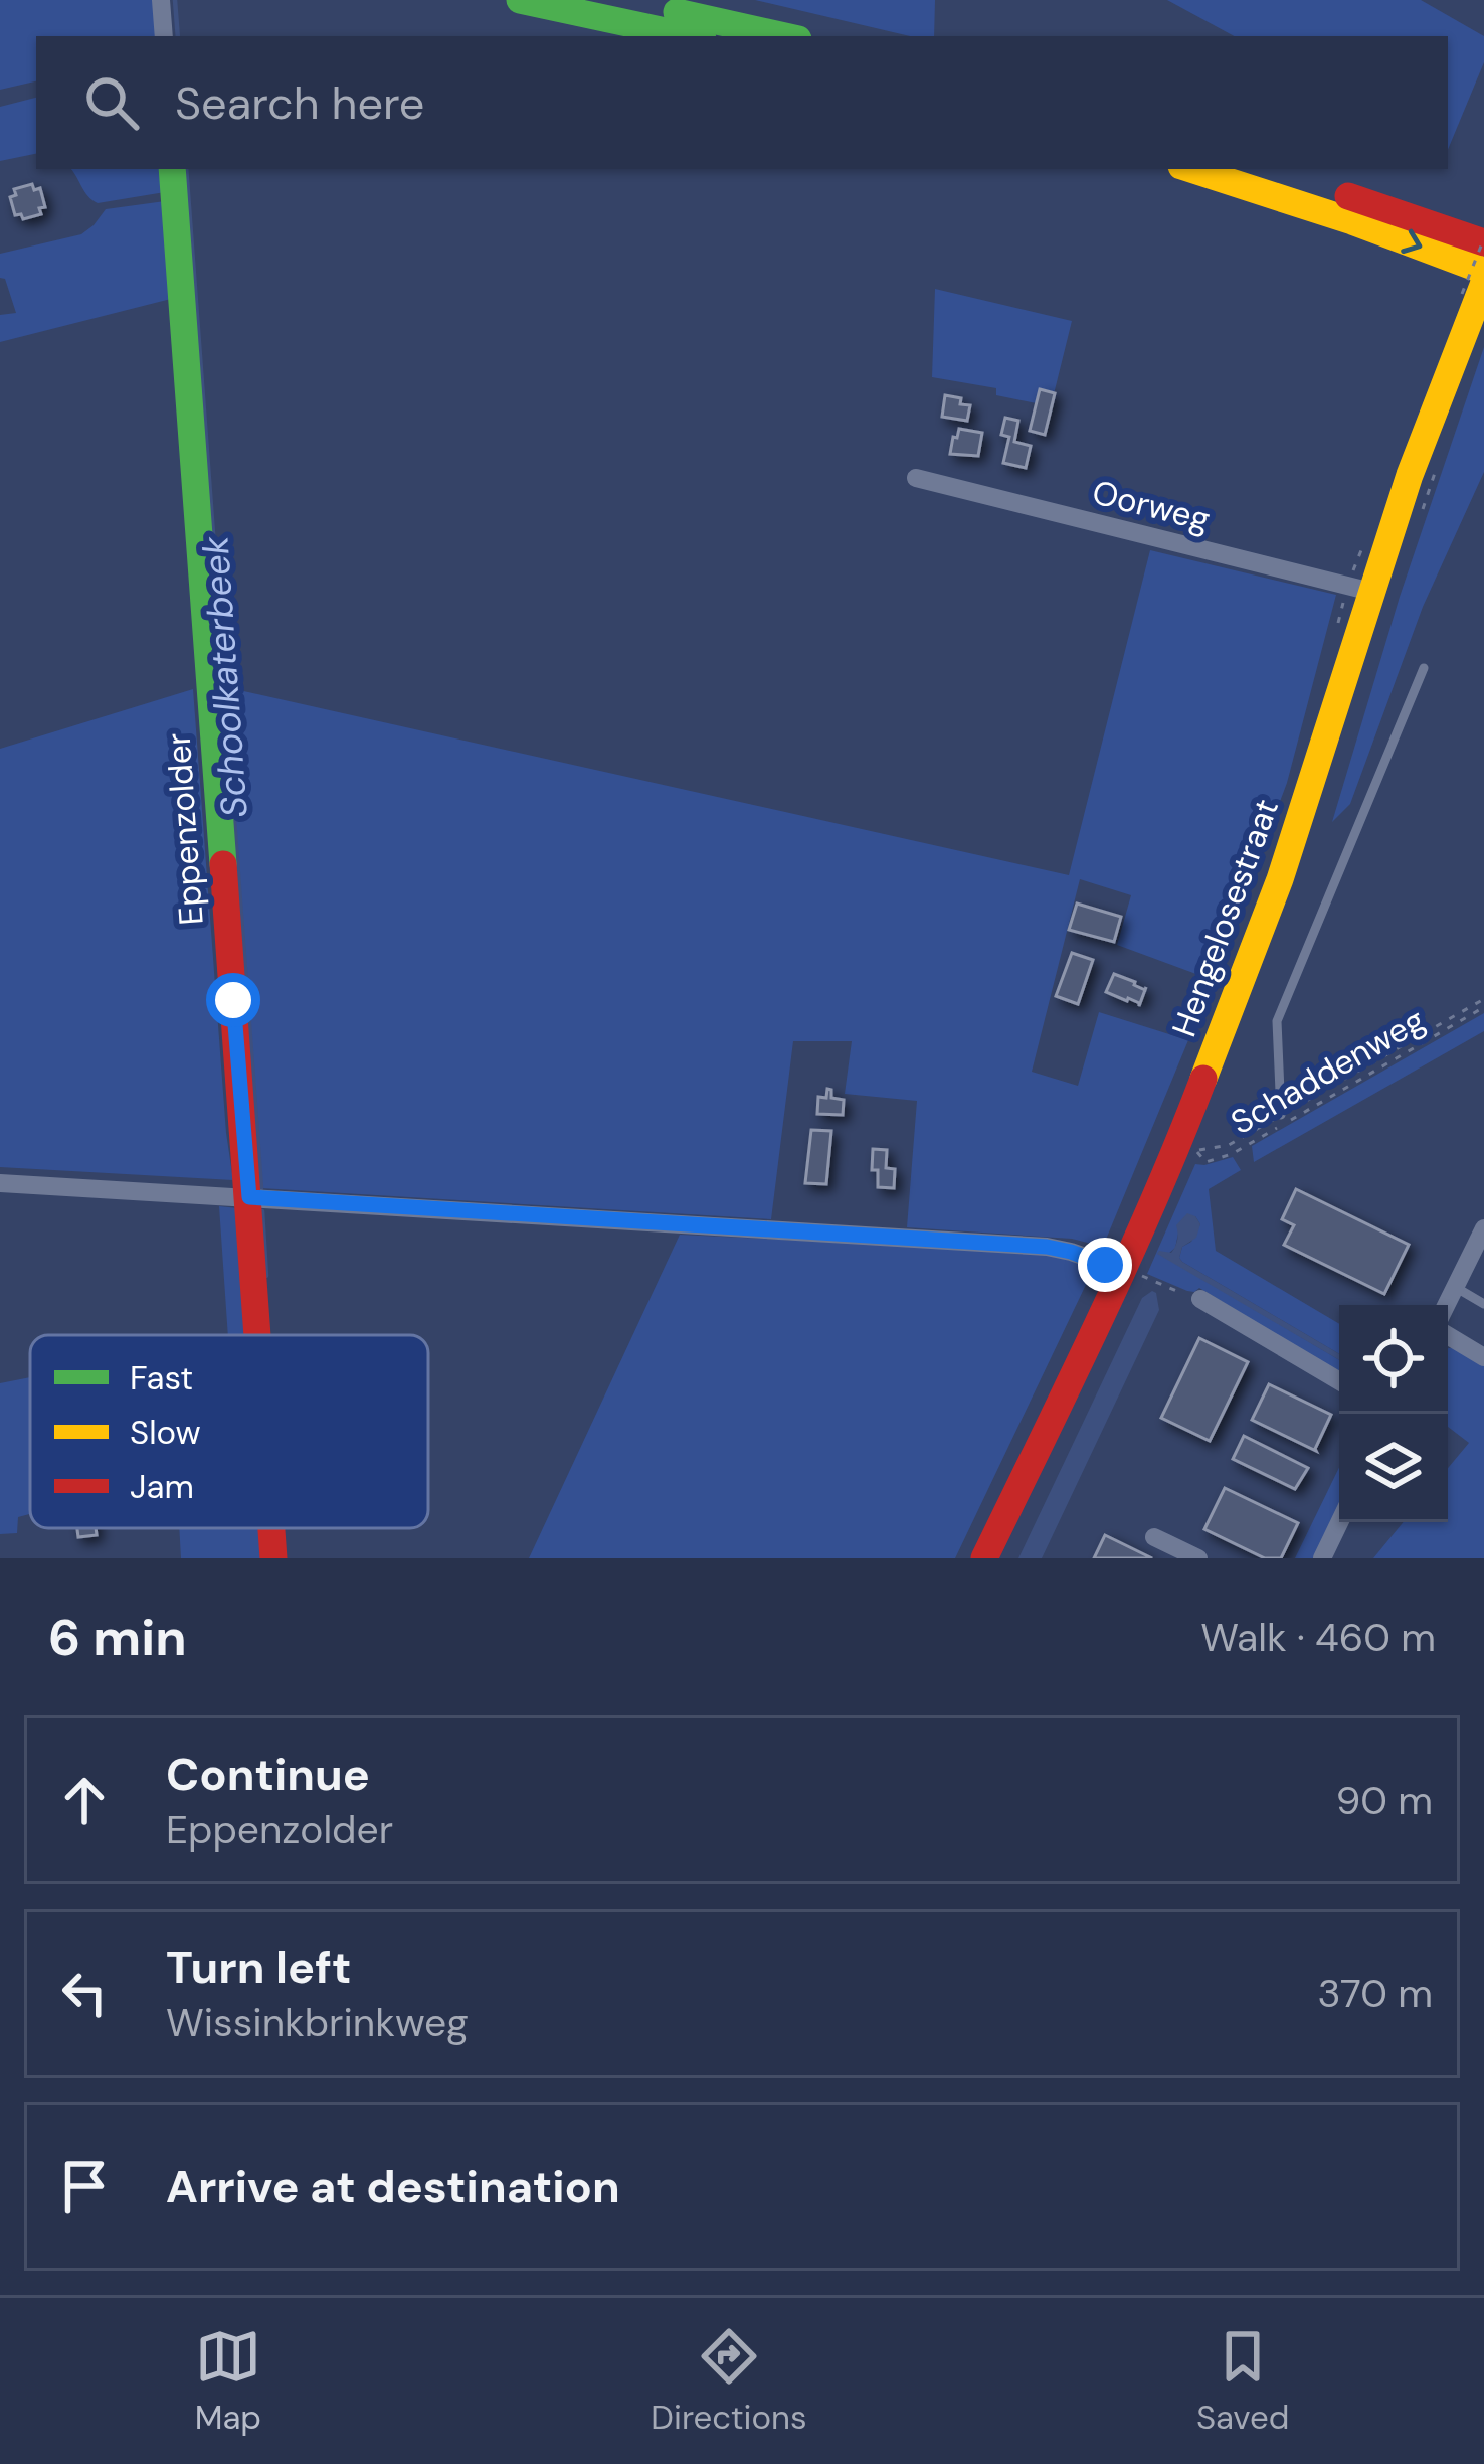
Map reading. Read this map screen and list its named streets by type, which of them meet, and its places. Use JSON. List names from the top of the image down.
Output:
{
  "streets": {
    "main road": ["Eppenzolder", "Hengelosestraat"],
    "street": ["Oorweg"],
    "path": ["Schaddenweg"]
  },
  "crossings": [
    ["Oorweg", "Hengelosestraat"]
  ],
  "water": ["Schoolkaterbeek"],
  "legend": ["Fast", "Slow", "Jam"],
  "page": {
    "search": "Search here",
    "heading": ["6 min", "Walk · 460 m"],
    "list": [
      ["Continue", "Eppenzolder", "90 m"],
      ["Turn left", "Wissinkbrinkweg", "370 m"],
      "Arrive at destination"
    ],
    "nav": ["Map", "Directions", "Saved"]
  }
}
